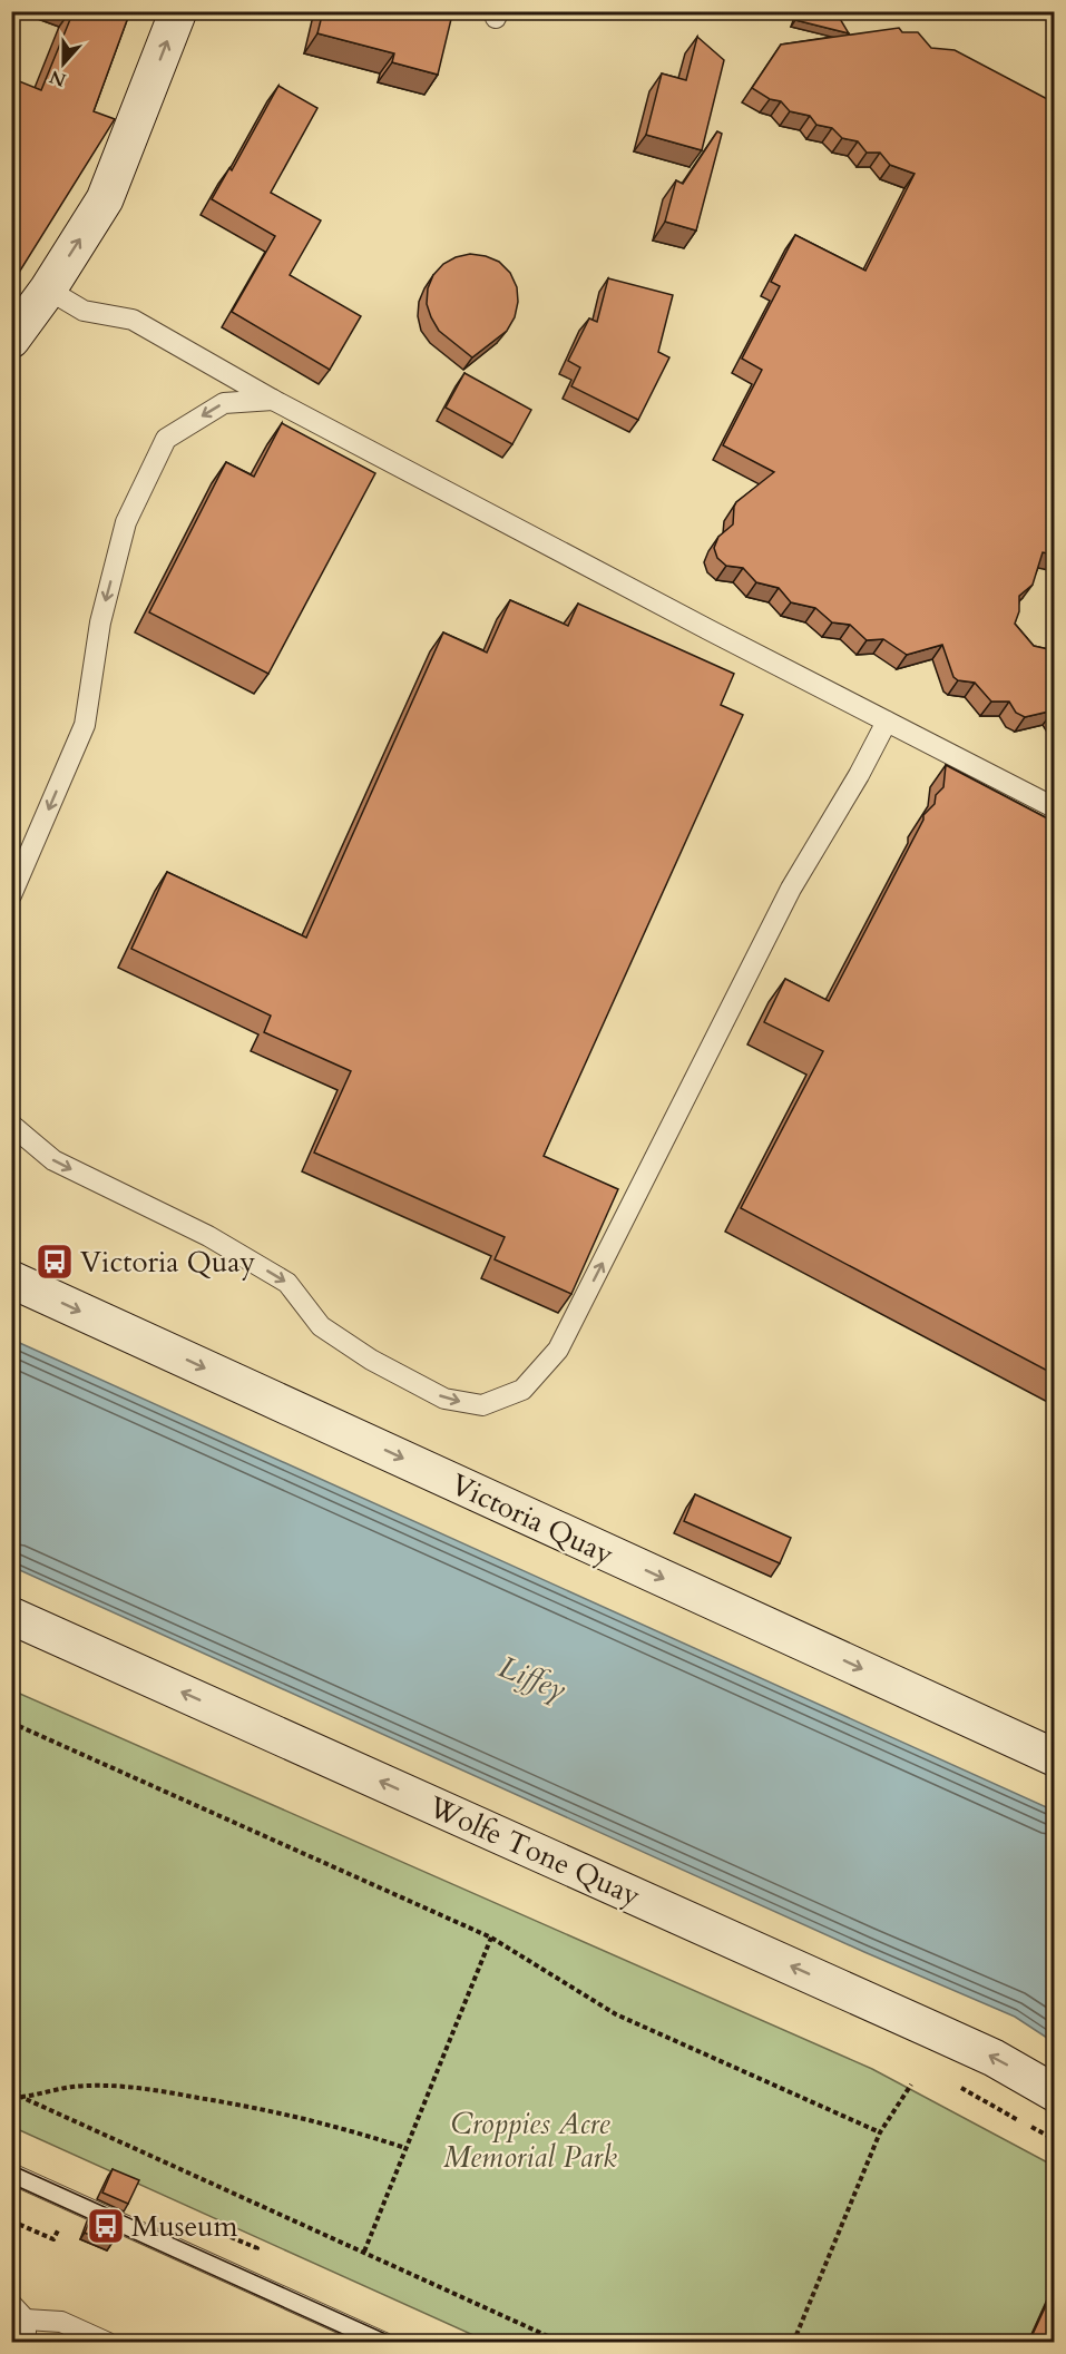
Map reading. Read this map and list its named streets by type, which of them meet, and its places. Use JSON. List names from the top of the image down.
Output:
{
  "streets": {
    "main road": ["Victoria Quay", "Wolfe Tone Quay"]
  },
  "one_way": ["Victoria Quay", "Wolfe Tone Quay"],
  "water": ["Liffey"],
  "parks": ["Croppies Acre Memorial Park"],
  "places": {
    "bus stop": ["Victoria Quay", "Museum"]
  },
  "north": "bottom"
}
